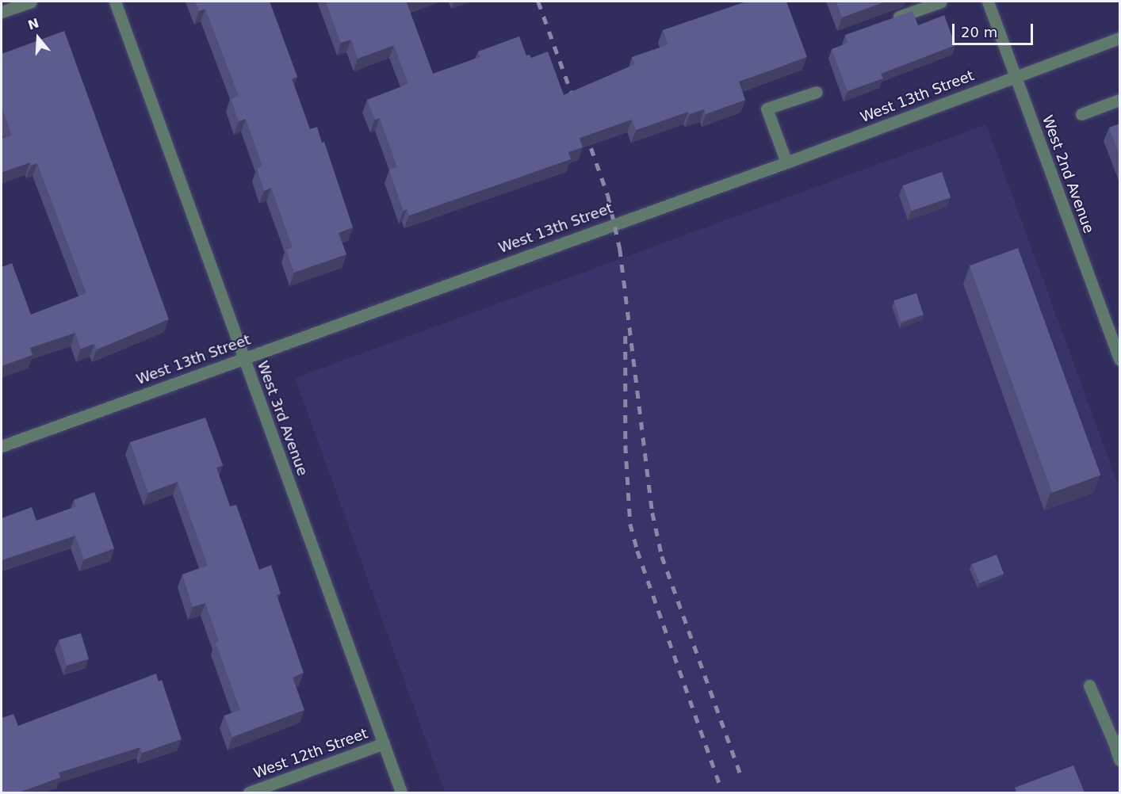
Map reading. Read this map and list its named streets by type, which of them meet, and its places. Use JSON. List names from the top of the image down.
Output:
{
  "streets": {
    "street": [
      "West 13th Street",
      "West 2nd Avenue",
      "West 3rd Avenue",
      "West 12th Street"
    ]
  },
  "crossings": [
    ["West 13th Street", "West 2nd Avenue"],
    ["West 13th Street", "West 3rd Avenue"],
    ["West 3rd Avenue", "West 12th Street"]
  ],
  "scale_bar": "20 m",
  "north": "top"
}
